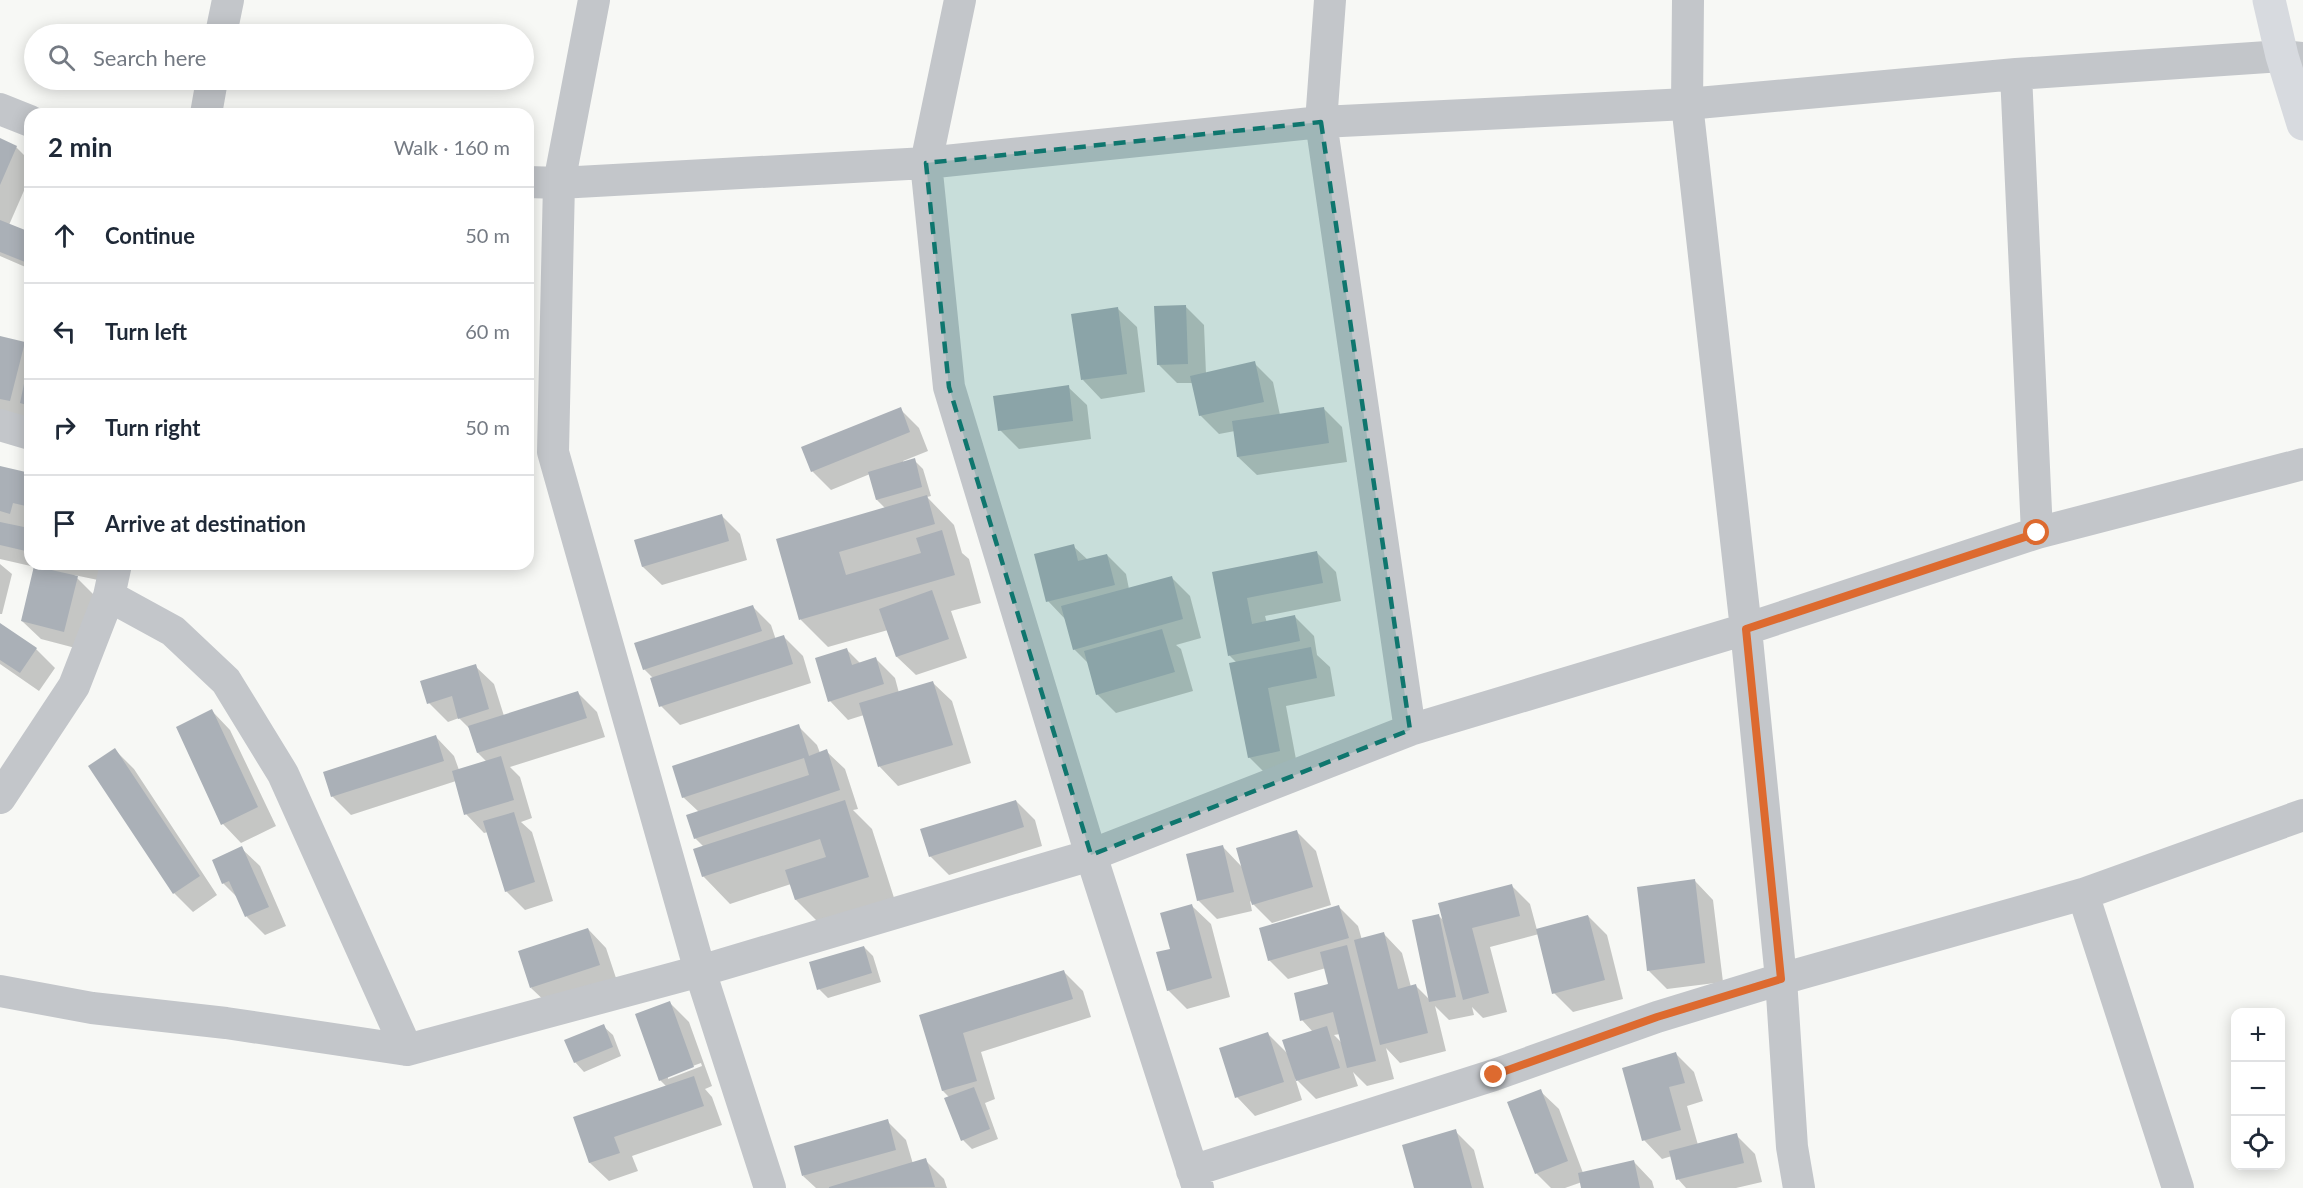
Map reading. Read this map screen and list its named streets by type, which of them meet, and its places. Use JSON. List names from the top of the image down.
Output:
{
  "page": {
    "search": "Search here",
    "heading": ["2 min", "Walk · 160 m"],
    "list": [
      ["Continue", "50 m"],
      ["Turn left", "60 m"],
      ["Turn right", "50 m"],
      "Arrive at destination"
    ],
    "map_buttons": ["+", "−"]
  }
}
